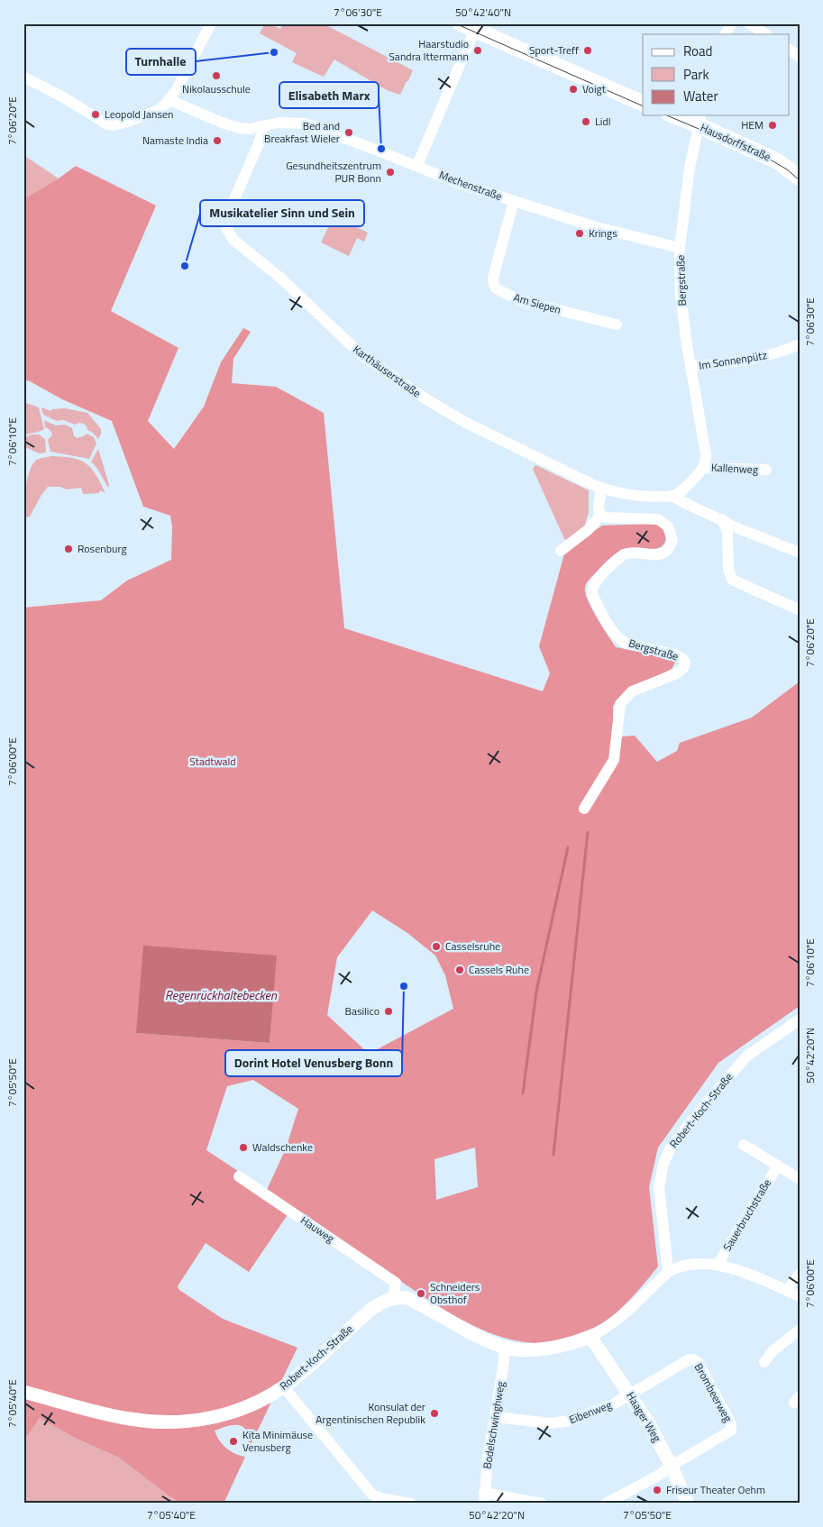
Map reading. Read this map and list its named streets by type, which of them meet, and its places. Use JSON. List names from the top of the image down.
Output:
{
  "streets": {
    "main road": ["Hausdorffstraße"],
    "street": [
      "Mechenstraße",
      "Bergstraße",
      "Am Siepen",
      "Im Sonnenpütz",
      "Karthäuserstraße",
      "Kallenweg",
      "Robert-Koch-Straße",
      "Sauerbruchstraße",
      "Hauweg",
      "Brombeerweg",
      "Eibenweg",
      "Haager Weg",
      "Bodelschwinghweg"
    ]
  },
  "crossings": [
    ["Hausdorffstraße", "Bergstraße"],
    ["Mechenstraße", "Bergstraße"],
    ["Mechenstraße", "Am Siepen"],
    ["Mechenstraße", "Karthäuserstraße"],
    ["Bergstraße", "Im Sonnenpütz"],
    ["Bergstraße", "Kallenweg"],
    ["Robert-Koch-Straße", "Hauweg"],
    ["Brombeerweg", "Eibenweg"],
    ["Brombeerweg", "Haager Weg"],
    ["Eibenweg", "Haager Weg"],
    ["Eibenweg", "Bodelschwinghweg"]
  ],
  "water": ["Regenrückhaltebecken"],
  "parks": ["Stadtwald"],
  "places": [
    "Haarstudio Sandra Ittermann",
    "Sport-Treff",
    "Turnhalle",
    "Nikolausschule",
    "Voigt",
    "Leopold Jansen",
    "Lidl",
    "HEM",
    "Bed and Breakfast Wieler",
    "Namaste India",
    "Elisabeth Marx",
    "Gesundheitszentrum PUR Bonn",
    "Krings",
    "Musikatelier Sinn und Sein",
    "Rosenburg",
    "Casselsruhe",
    "Cassels Ruhe",
    "Dorint Hotel Venusberg Bonn",
    "Basilico",
    "Waldschenke",
    "Schneiders Obsthof",
    "Konsulat der Argentinischen Republik",
    "Kita Minimäuse Venusberg",
    "Friseur Theater Oehm"
  ],
  "legend": ["Road", "Park", "Water"],
  "coordinates": [
    "7°06'30\"E",
    "50°42'40\"N",
    "7°06'20\"E",
    "7°06'10\"E",
    "7°06'00\"E",
    "50°42'20\"N",
    "7°05'50\"E",
    "7°05'40\"E"
  ]
}
